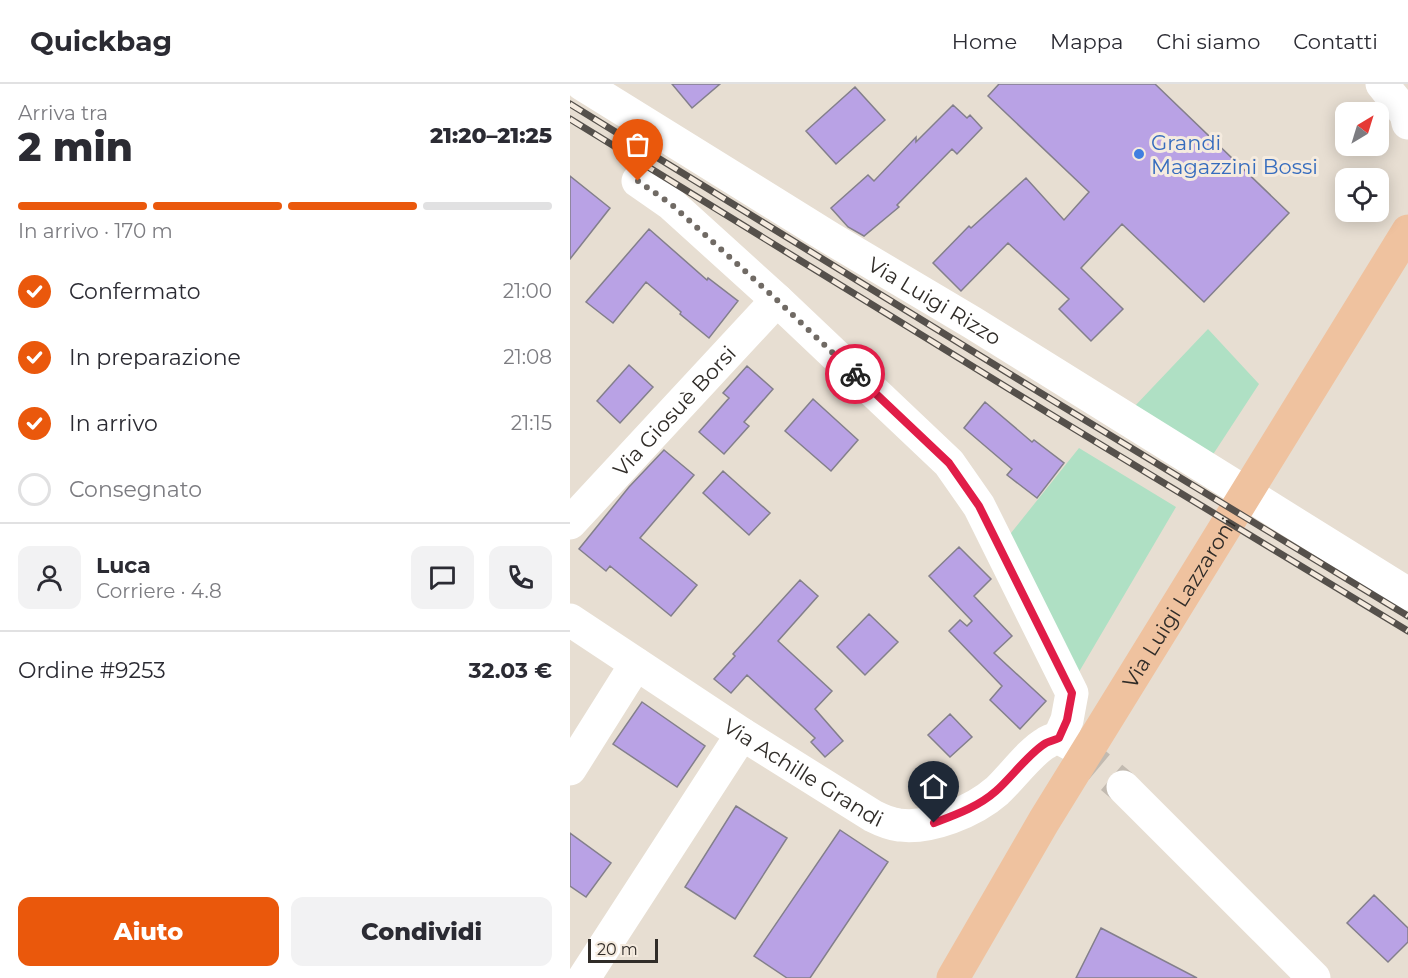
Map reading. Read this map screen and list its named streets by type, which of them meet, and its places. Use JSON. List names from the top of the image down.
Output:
{
  "streets": {
    "main road": ["Via Luigi Lazzaroni"],
    "street": ["Via Luigi Rizzo", "Via Giosuè Borsi", "Via Achille Grandi"]
  },
  "crossings": [
    ["Via Giosuè Borsi", "Via Achille Grandi"]
  ],
  "places": ["Grandi Magazzini Bossi"],
  "scale_bar": "20 m",
  "north": "top right",
  "page": {
    "header": "Quickbag",
    "nav": [
      "Home",
      "Mappa",
      "Chi siamo",
      "Contatti"
    ],
    "heading": ["2 min", "Arriva tra", "21:20–21:25"],
    "panel": [
      "Luca",
      "Corriere · 4.8",
      "Ordine #9253",
      "32.03 €"
    ],
    "bar": "In arrivo · 170 m",
    "list": [
      ["Confermato", "21:00"],
      ["In preparazione", "21:08"],
      ["In arrivo", "21:15"],
      "Consegnato"
    ],
    "buttons": ["Aiuto", "Condividi"],
    "scale": "20 m"
  }
}
